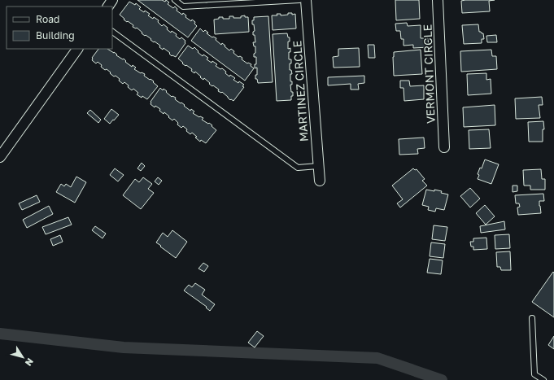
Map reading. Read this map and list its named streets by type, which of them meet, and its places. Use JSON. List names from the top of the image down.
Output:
{
  "streets": {
    "street": ["VERMONT CIRCLE", "MARTINEZ CIRCLE"]
  },
  "legend": ["Road", "Building"],
  "north": "bottom right"
}
